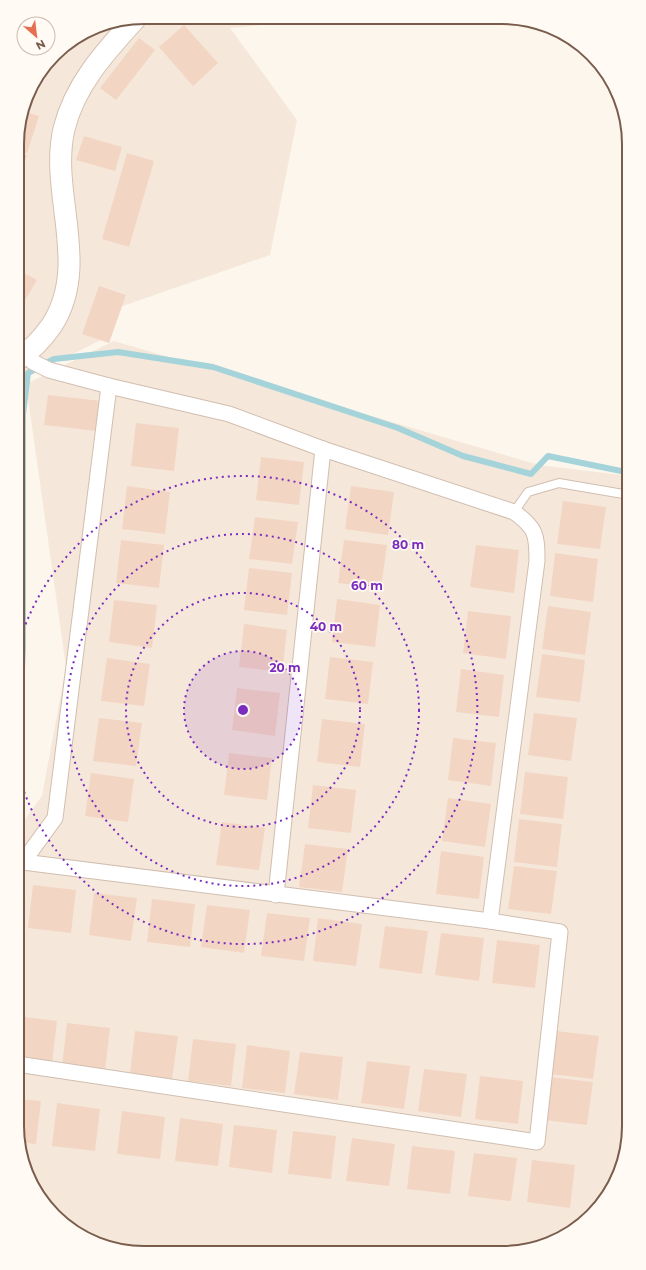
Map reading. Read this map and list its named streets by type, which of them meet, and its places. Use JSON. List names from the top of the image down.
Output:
{
  "north": "bottom right",
  "rings": [
    "80 m",
    "60 m",
    "40 m",
    "20 m"
  ]
}
